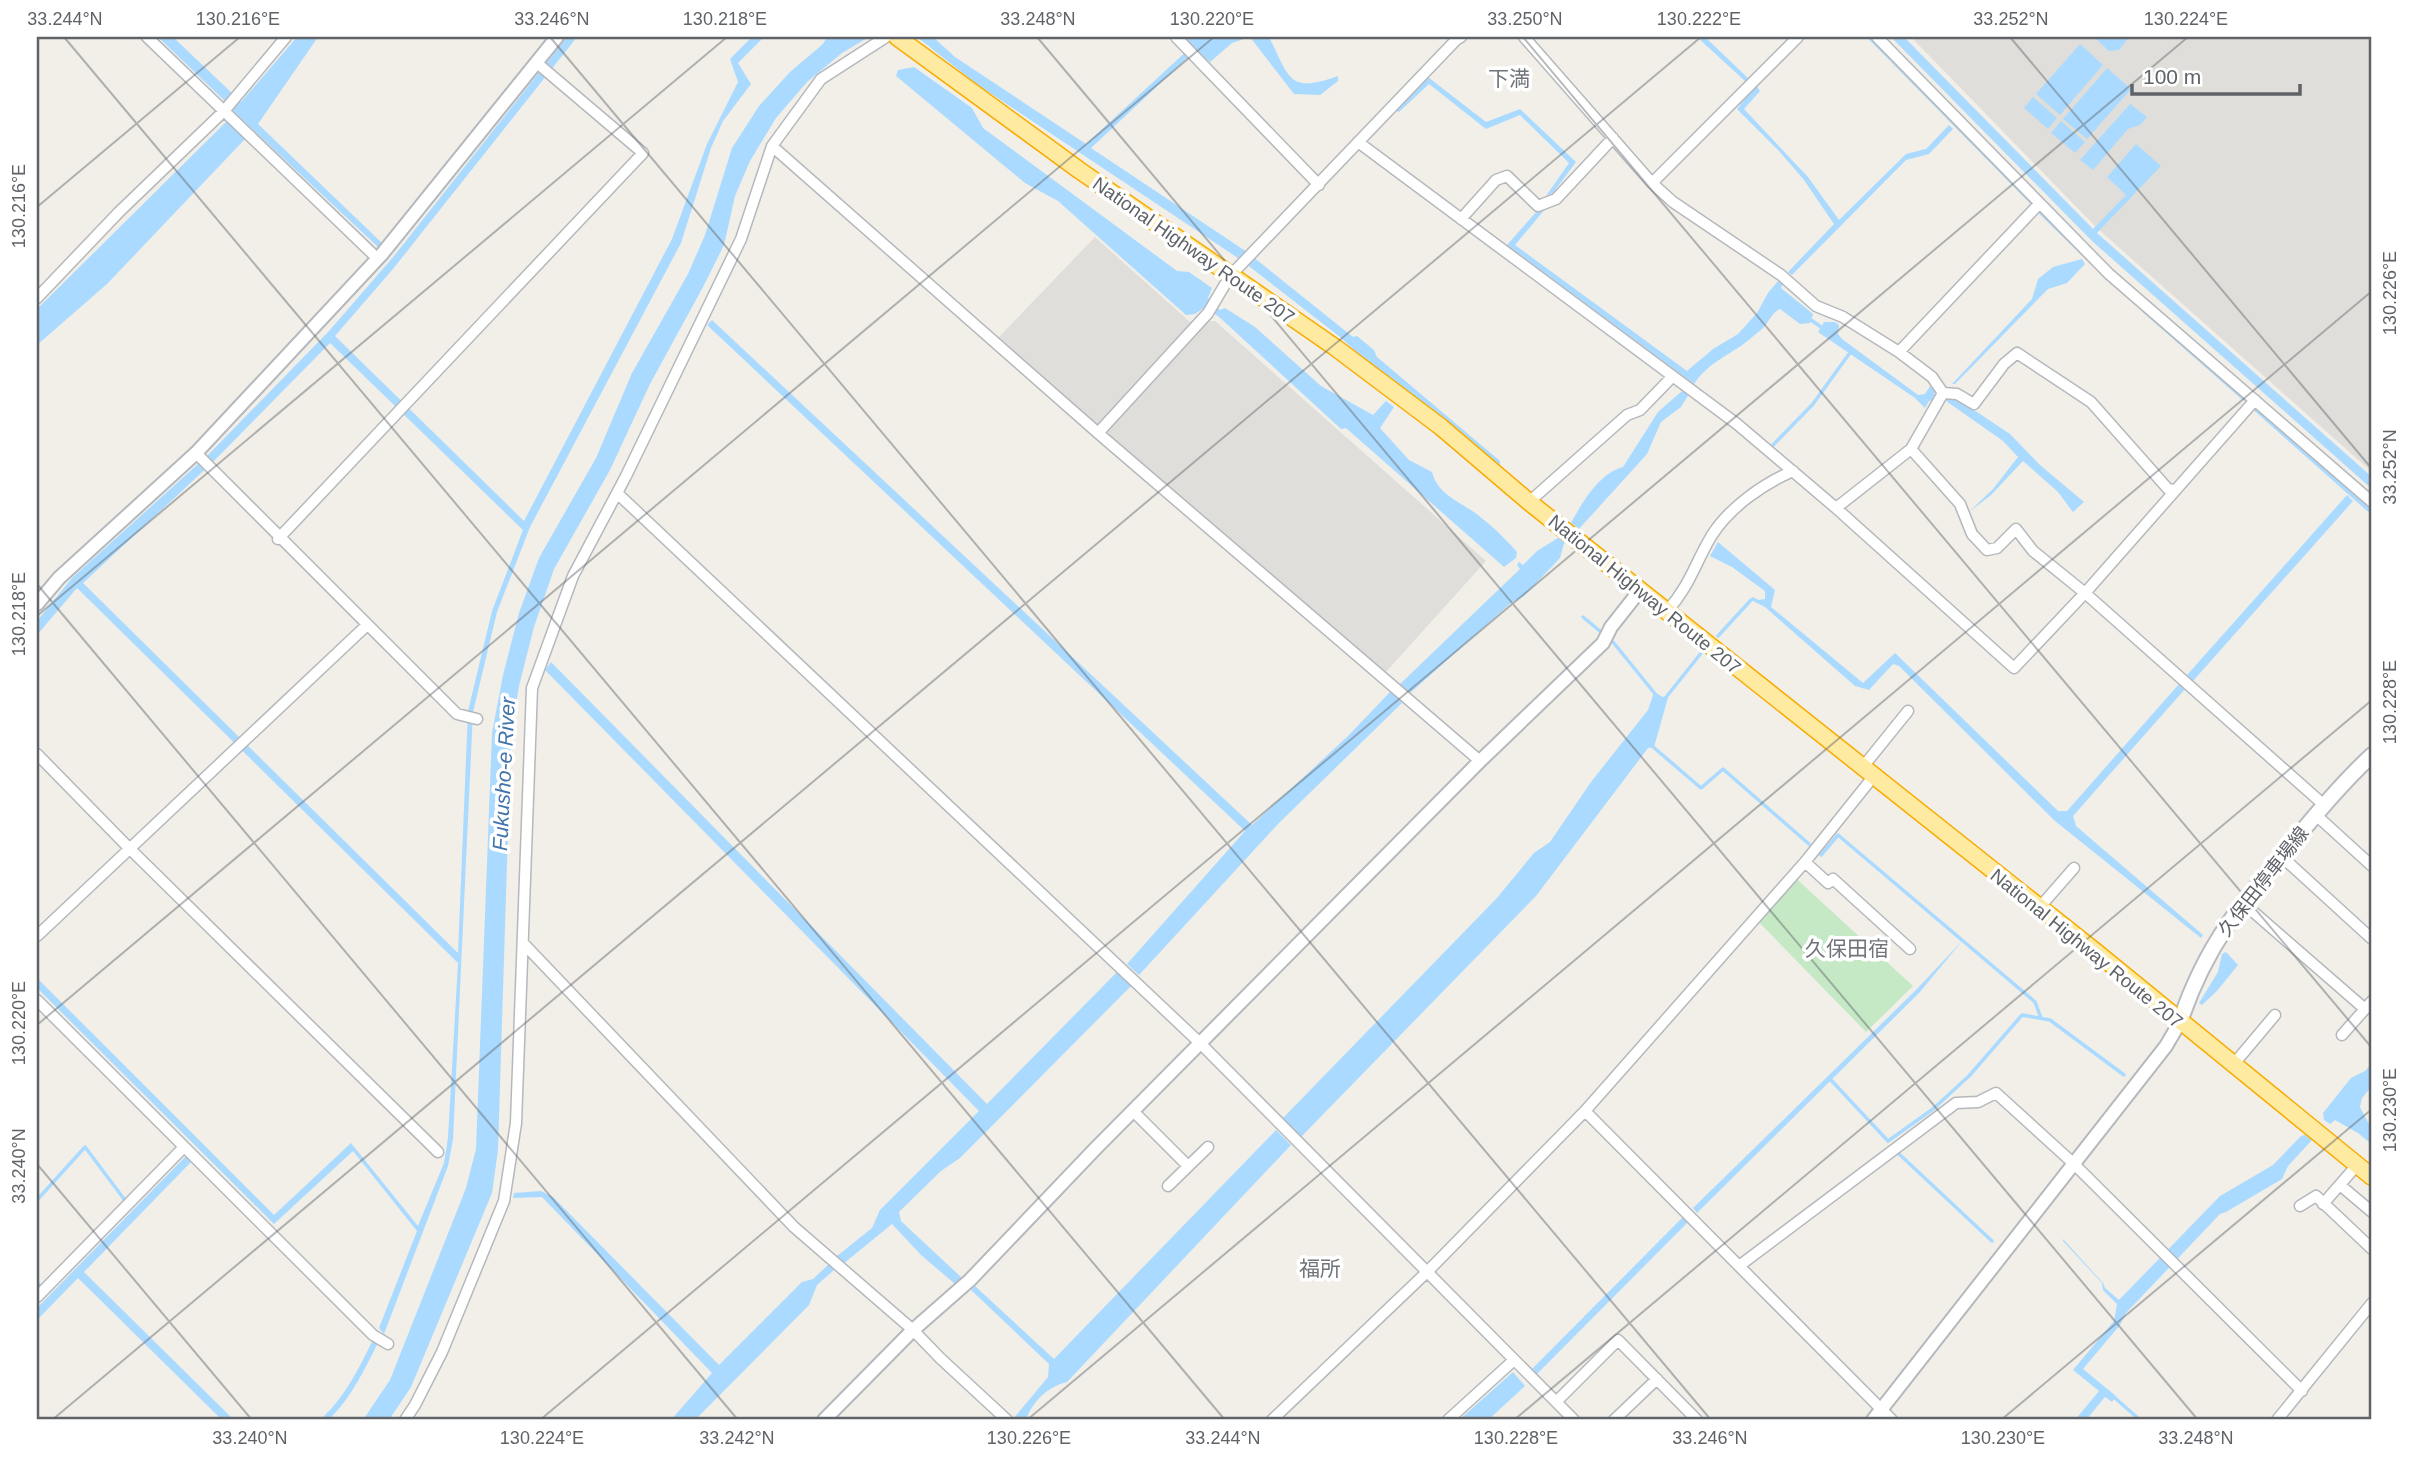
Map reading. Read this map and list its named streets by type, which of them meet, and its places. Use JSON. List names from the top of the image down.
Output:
{
  "streets": {
    "highway": ["National Highway Route 207"],
    "main road": ["久保田停車場線"]
  },
  "crossings": [
    ["National Highway Route 207", "久保田停車場線"]
  ],
  "districts": ["下満", "久保田宿", "福所"],
  "water": ["Fukusho-e River"],
  "scale_bar": "100 m",
  "coordinates": [
    "33.244°N",
    "130.216°E",
    "33.246°N",
    "130.218°E",
    "33.248°N",
    "130.220°E",
    "33.250°N",
    "130.222°E",
    "33.252°N",
    "130.224°E",
    "130.226°E",
    "130.228°E",
    "130.230°E",
    "33.240°N",
    "33.242°N"
  ]
}
